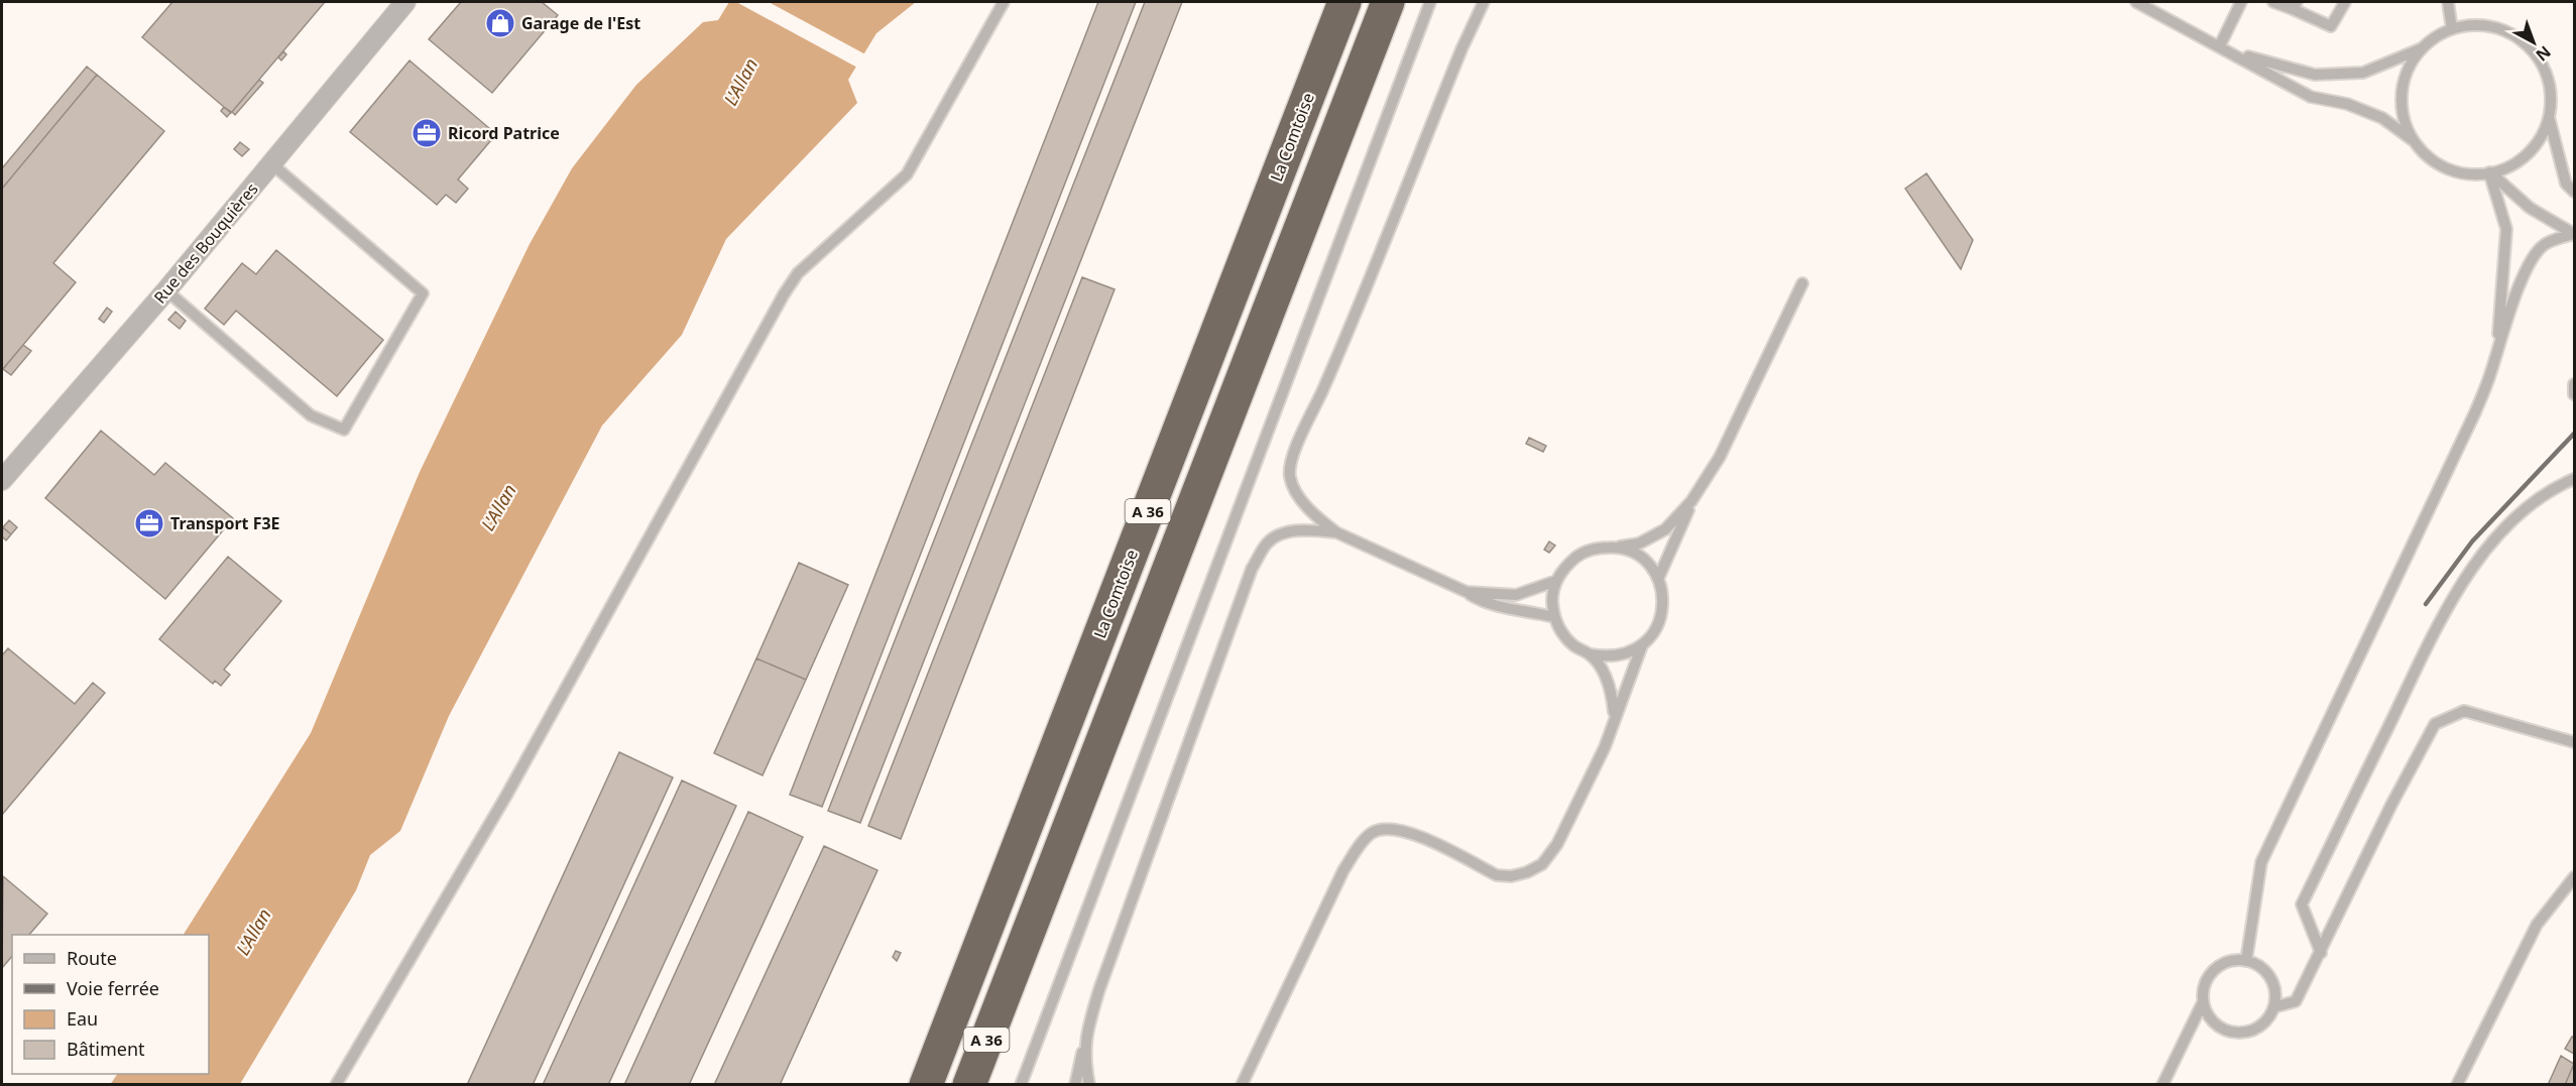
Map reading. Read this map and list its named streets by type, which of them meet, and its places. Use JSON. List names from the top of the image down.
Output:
{
  "streets": {
    "highway": ["La Comtoise", "A 36"],
    "street": ["Rue des Bouquières"]
  },
  "water": ["L'Allan"],
  "places": {
    "shop": ["Garage de l'Est"],
    "office": ["Ricord Patrice", "Transport F3E"]
  },
  "legend": [
    "Route",
    "Voie ferrée",
    "Eau",
    "Bâtiment"
  ],
  "north": "bottom right"
}
